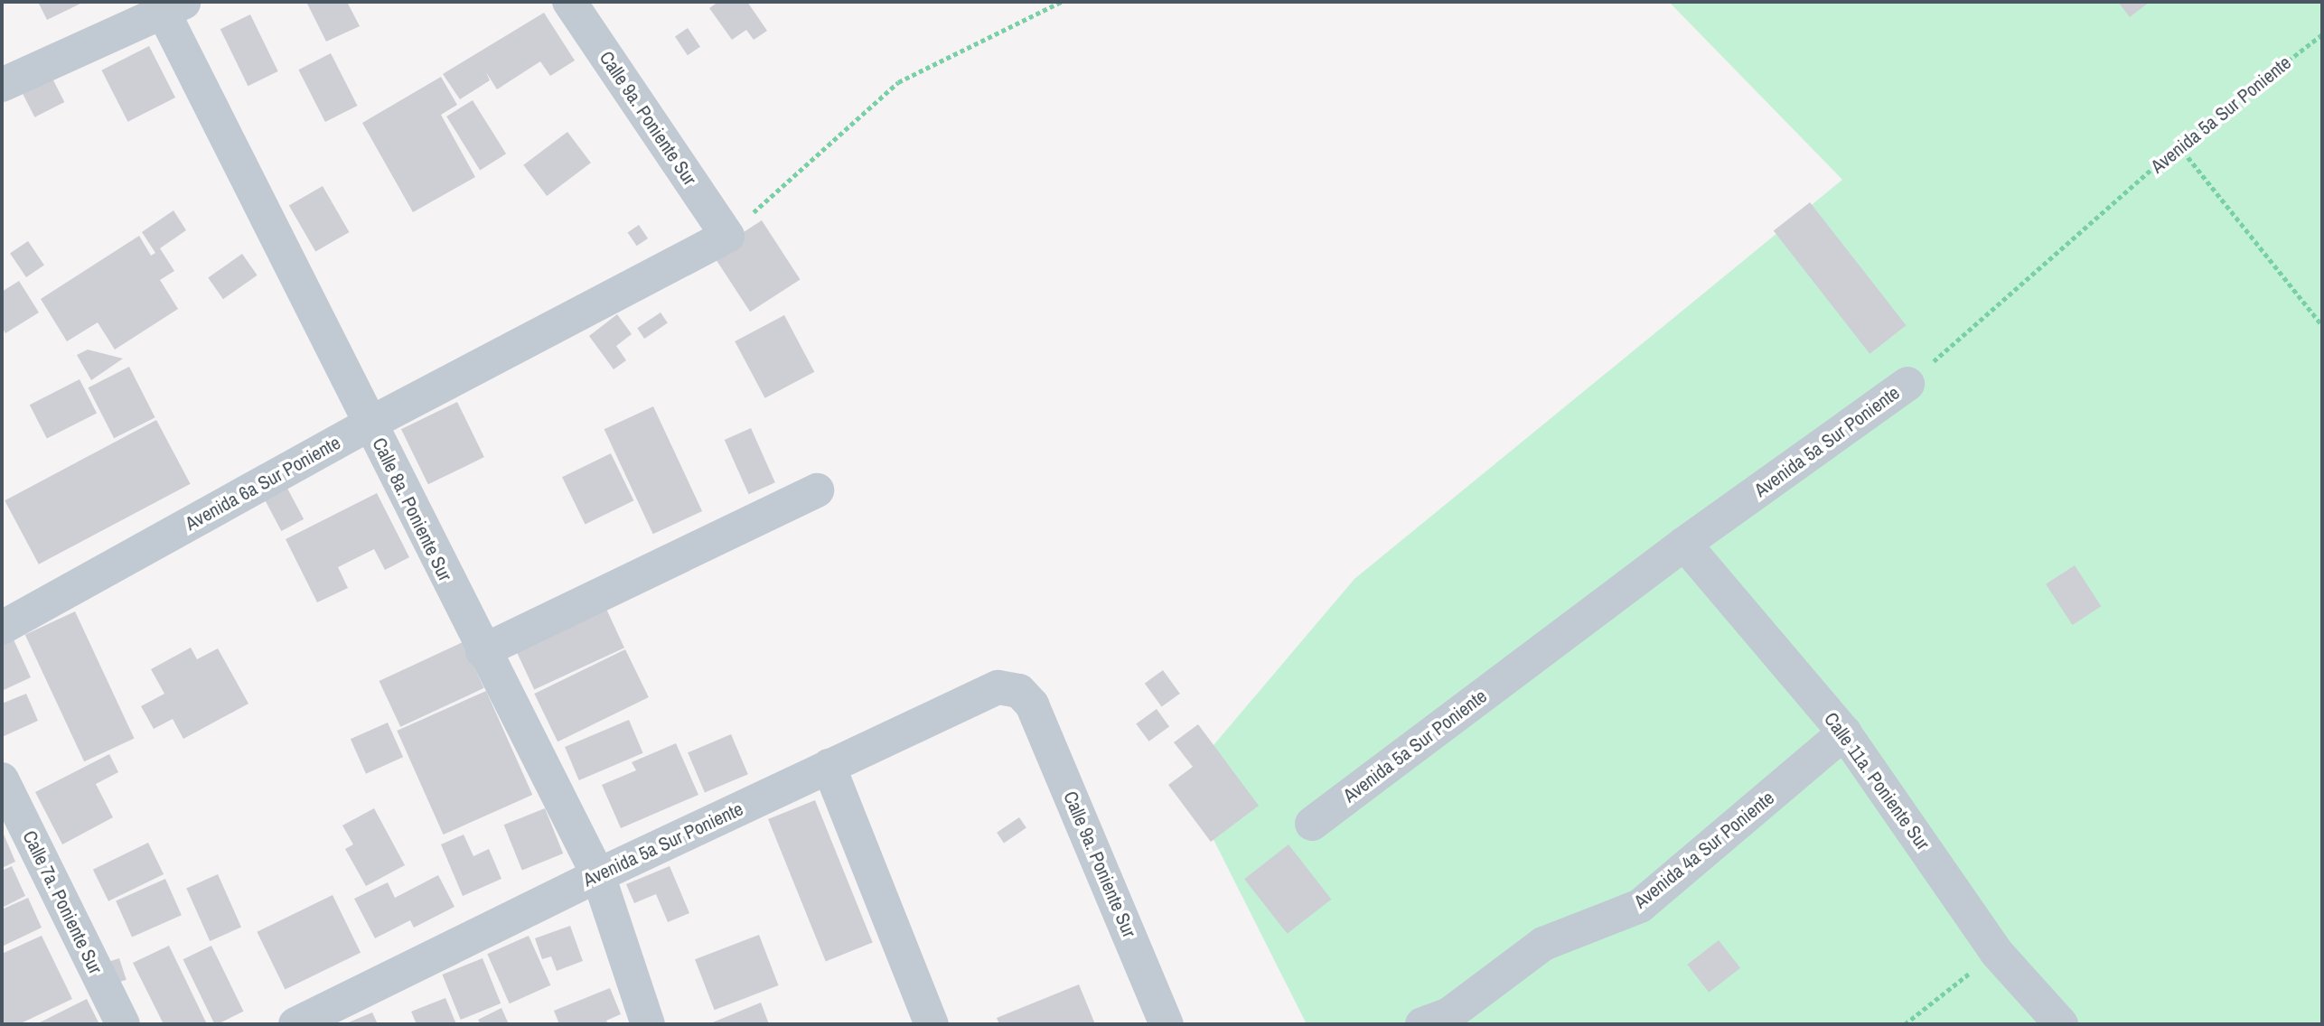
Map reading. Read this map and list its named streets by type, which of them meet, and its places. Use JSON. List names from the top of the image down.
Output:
{
  "streets": {
    "street": [
      "Avenida 5a Sur Poniente",
      "Calle 9a. Poniente Sur",
      "Avenida 6a Sur Poniente",
      "Calle 8a. Poniente Sur",
      "Calle 11a. Poniente Sur",
      "Avenida 4a Sur Poniente",
      "Calle 7a. Poniente Sur"
    ]
  },
  "crossings": [
    ["Avenida 5a Sur Poniente", "Calle 9a. Poniente Sur"],
    ["Avenida 5a Sur Poniente", "Calle 8a. Poniente Sur"],
    ["Avenida 5a Sur Poniente", "Calle 11a. Poniente Sur"],
    ["Calle 9a. Poniente Sur", "Avenida 6a Sur Poniente"],
    ["Avenida 6a Sur Poniente", "Calle 8a. Poniente Sur"],
    ["Calle 11a. Poniente Sur", "Avenida 4a Sur Poniente"]
  ]
}
